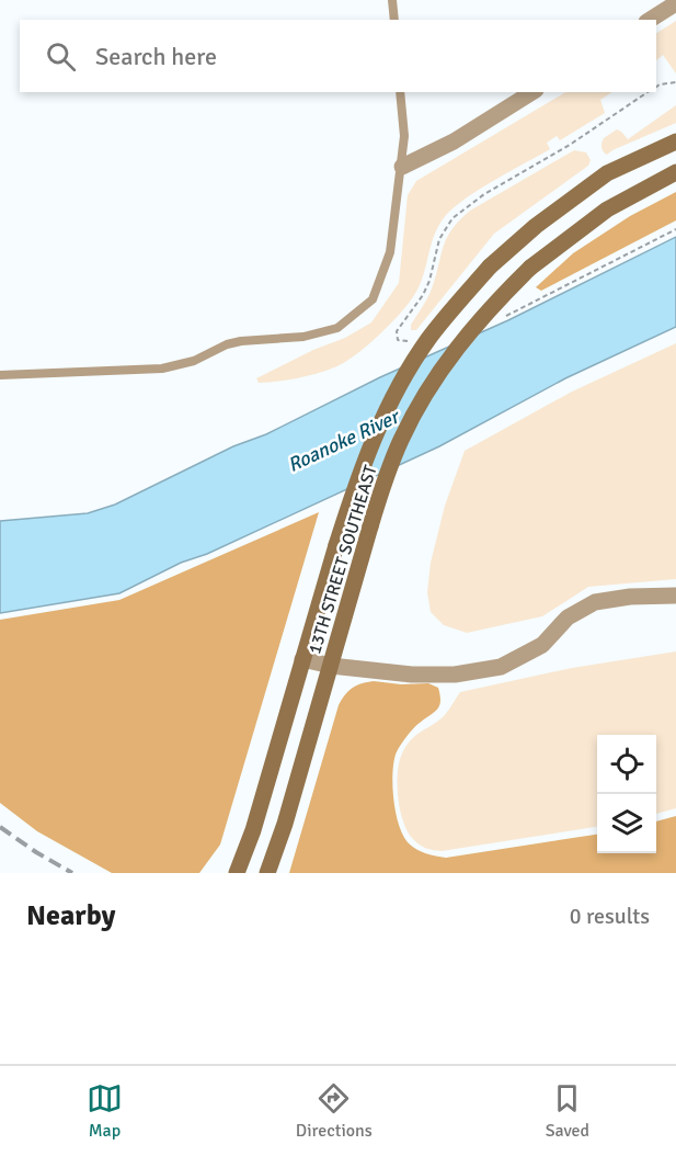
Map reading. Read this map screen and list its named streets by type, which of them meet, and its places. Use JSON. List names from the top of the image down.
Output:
{
  "streets": {
    "main road": ["13TH STREET SOUTHEAST"]
  },
  "water": ["Roanoke River"],
  "page": {
    "search": "Search here",
    "heading": ["Nearby", "0 results"],
    "nav": ["Map", "Directions", "Saved"]
  }
}
